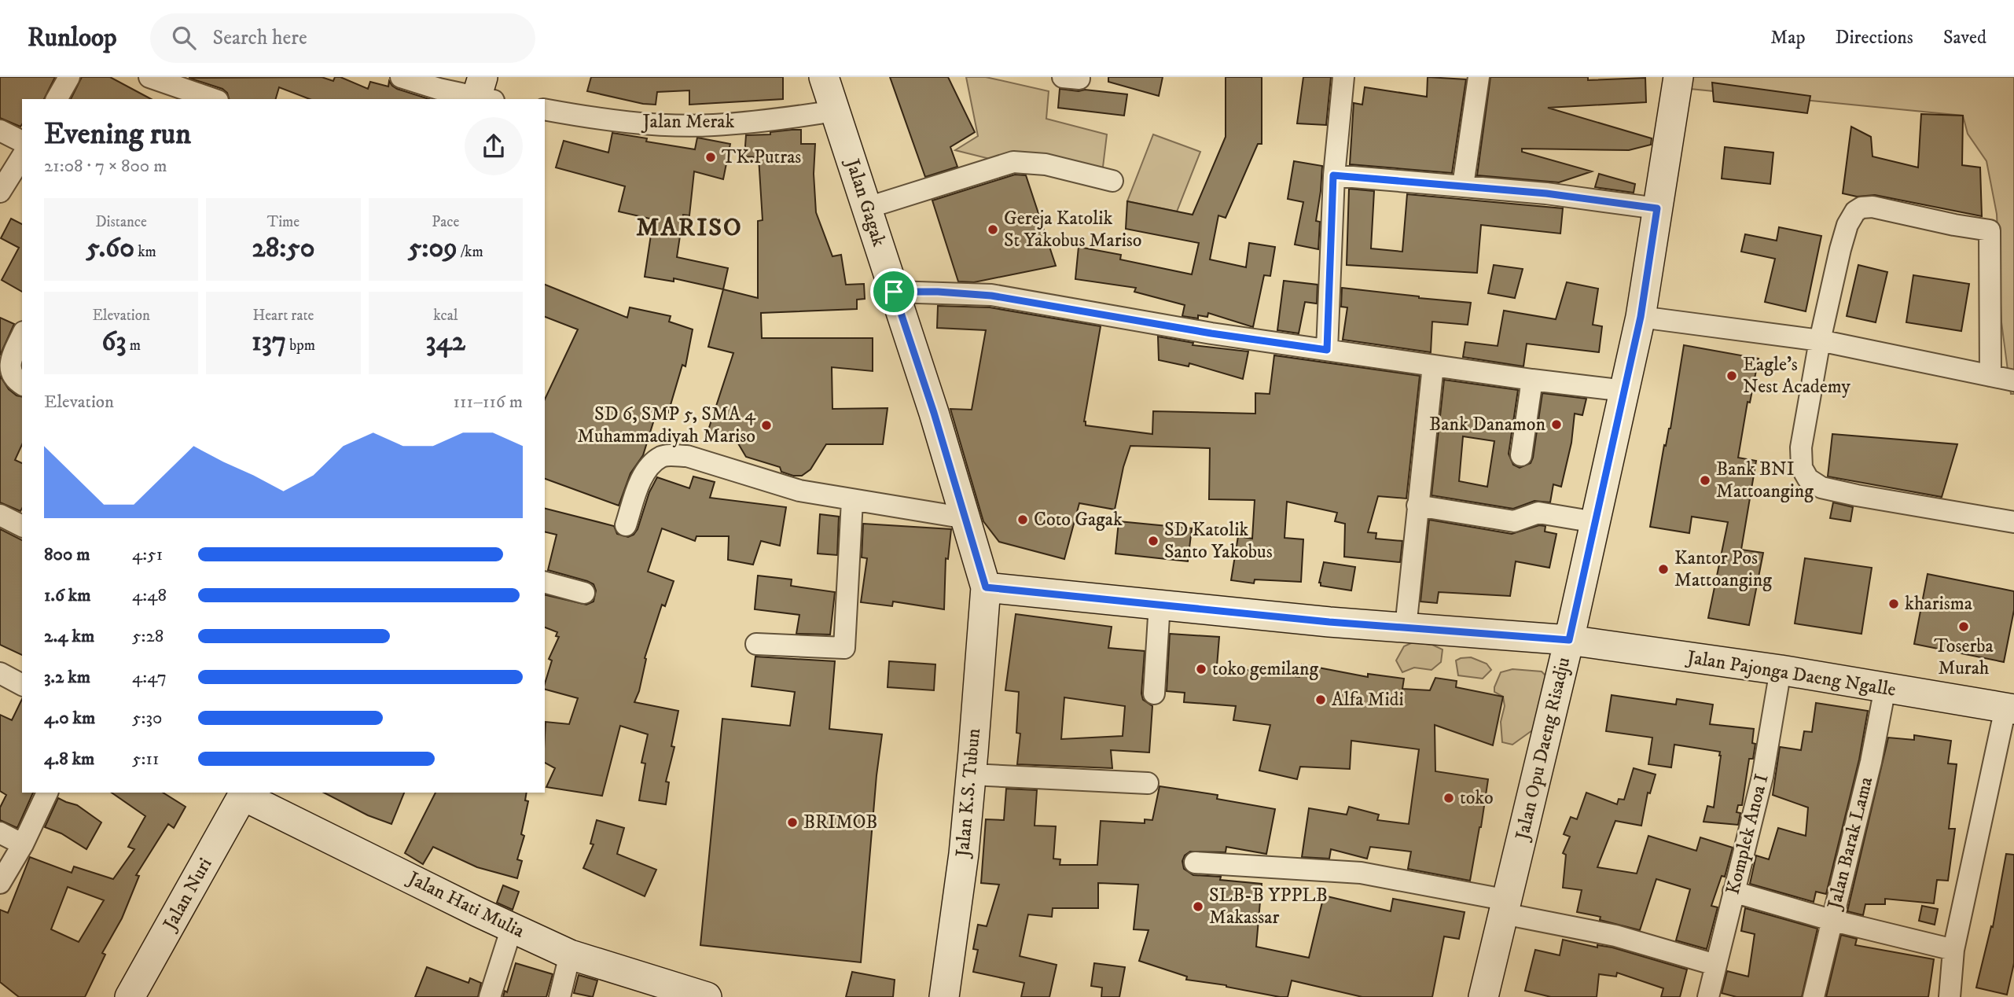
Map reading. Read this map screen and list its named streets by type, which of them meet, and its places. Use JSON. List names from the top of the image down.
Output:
{
  "streets": {
    "main road": [
      "Jalan Gagak",
      "Jalan Pajonga Daeng Ngalle",
      "Jalan Opu Daeng Risadju",
      "Jalan K.S. Tubun",
      "Jalan Nuri",
      "Jalan Hati Mulia"
    ],
    "street": ["Jalan Merak", "Komplek Anoa I", "Jalan Barak Lama"]
  },
  "crossings": [
    ["Jalan Merak", "Jalan Gagak"],
    ["Jalan Gagak", "Jalan Pajonga Daeng Ngalle"],
    ["Jalan Gagak", "Jalan K.S. Tubun"],
    ["Jalan Pajonga Daeng Ngalle", "Jalan Opu Daeng Risadju"],
    ["Jalan Pajonga Daeng Ngalle", "Jalan K.S. Tubun"],
    ["Jalan Pajonga Daeng Ngalle", "Komplek Anoa I"],
    ["Jalan Pajonga Daeng Ngalle", "Jalan Barak Lama"],
    ["Jalan Nuri", "Jalan Hati Mulia"]
  ],
  "districts": ["MARISO"],
  "places": [
    "TK.Putras",
    "Gereja Katolik St Yakobus Mariso",
    "Eagle's Nest Academy",
    "Bank Danamon",
    "SD 6, SMP 5, SMA 4 Muhammadiyah Mariso",
    "Bank BNI Mattoanging",
    "Coto Gagak",
    "SD Katolik Santo Yakobus",
    "Kantor Pos Mattoanging",
    "kharisma",
    "Toserba Murah",
    "toko gemilang",
    "Alfa Midi",
    "toko",
    "BRIMOB",
    "SLB-B YPPLB Makassar"
  ],
  "page": {
    "header": "Runloop",
    "search": "Search here",
    "nav": ["Map", "Directions", "Saved"],
    "heading": ["Evening run", "21:08 · 7 × 800 m"],
    "stats": [
      ["Distance", "5.60 km"],
      ["Time", "28:50"],
      ["Pace", "5:09 /km"],
      ["Elevation", "63 m"],
      ["Heart rate", "137 bpm"],
      ["kcal", "342"]
    ],
    "chart": ["Elevation", "111–116 m"],
    "list": [
      {
        "name": "800 m",
        "note": "4:51"
      },
      {
        "name": "1.6 km",
        "note": "4:48"
      },
      {
        "name": "2.4 km",
        "note": "5:28"
      },
      {
        "name": "3.2 km",
        "note": "4:47"
      },
      {
        "name": "4.0 km",
        "note": "5:30"
      },
      {
        "name": "4.8 km",
        "note": "5:11"
      }
    ]
  }
}
